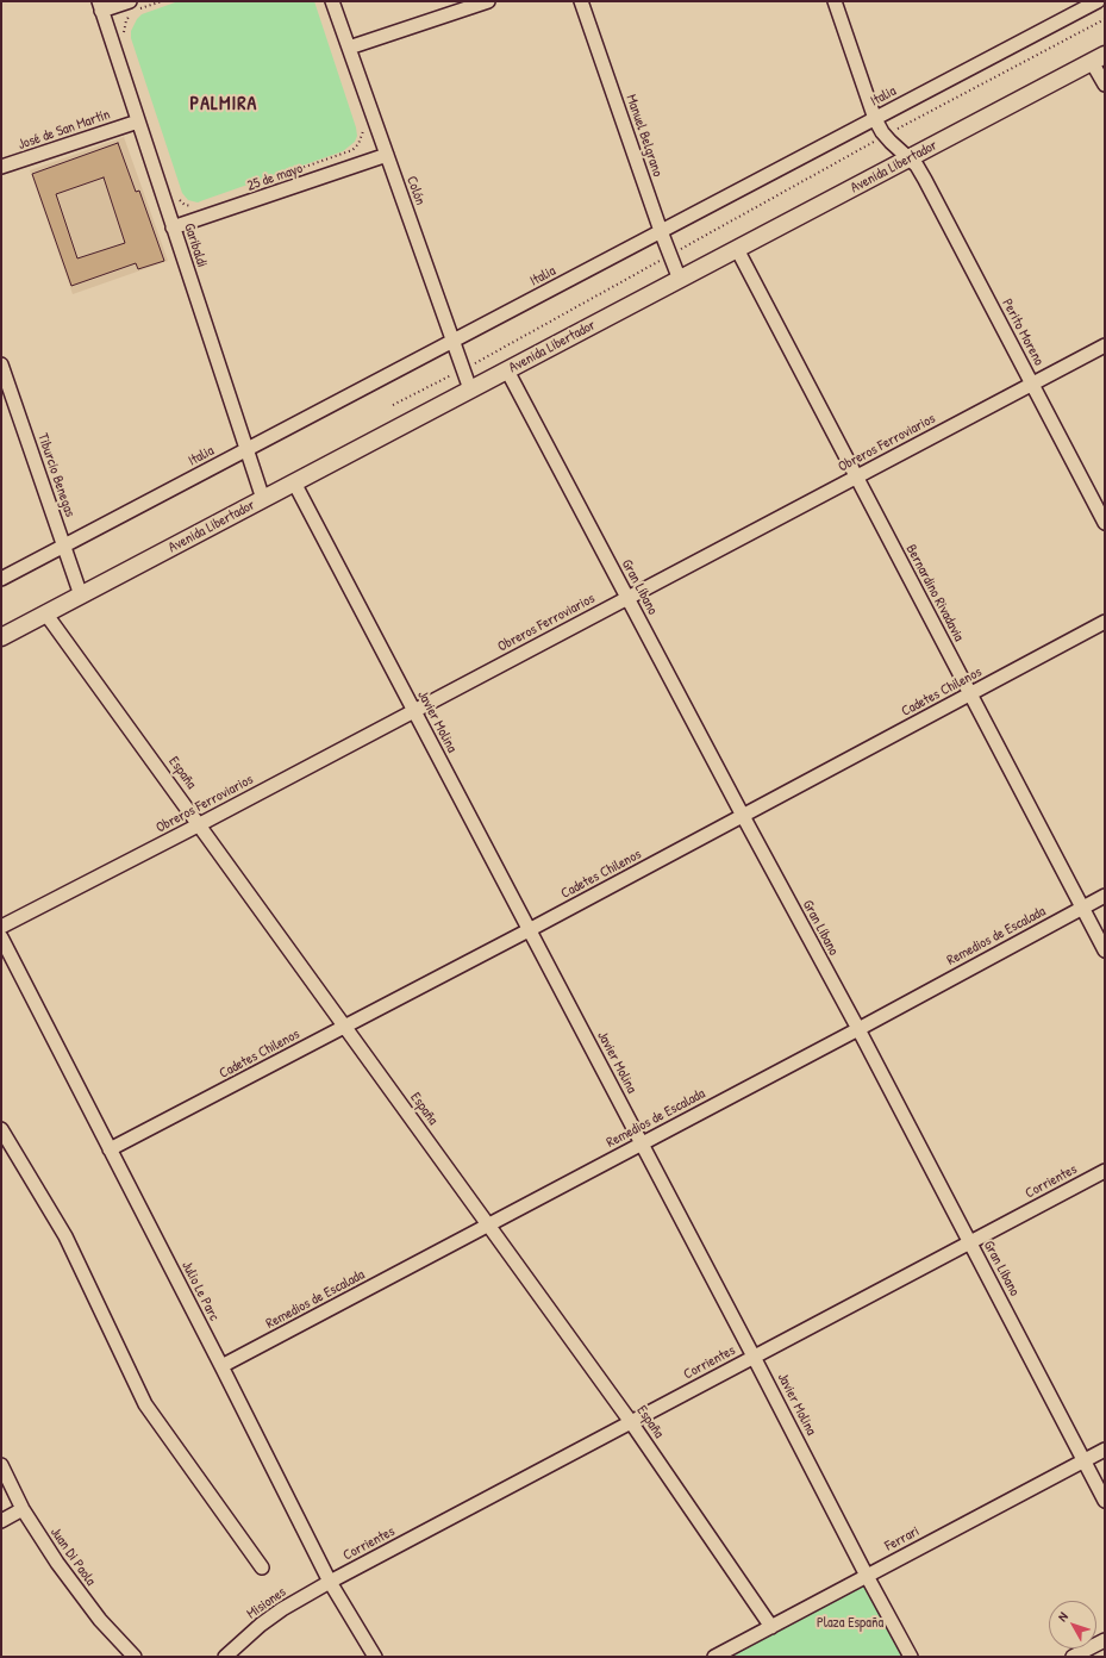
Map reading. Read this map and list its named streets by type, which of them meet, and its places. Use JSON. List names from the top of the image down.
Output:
{
  "streets": {
    "main road": ["Avenida Libertador"],
    "street": [
      "Italia",
      "José de San Martín",
      "Manuel Belgrano",
      "25 de mayo",
      "Colón",
      "Garibaldi",
      "Perito Moreno",
      "Obreros Ferroviarios",
      "Tiburcio Benegas",
      "Gran Líbano",
      "Bernardino Rivadavia",
      "Cadetes Chilenos",
      "Javier Molina",
      "España",
      "Remedios de Escalada",
      "Corrientes",
      "Julio Le Parc",
      "Ferrari",
      "Juan Di Paola",
      "Misiones"
    ]
  },
  "crossings": [
    ["Italia", "Manuel Belgrano"],
    ["Italia", "Colón"],
    ["Italia", "Garibaldi"],
    ["Italia", "Perito Moreno"],
    ["Italia", "Tiburcio Benegas"],
    ["José de San Martín", "Garibaldi"],
    ["Manuel Belgrano", "Avenida Libertador"],
    ["Avenida Libertador", "Colón"],
    ["Avenida Libertador", "Garibaldi"],
    ["Avenida Libertador", "Perito Moreno"],
    ["Avenida Libertador", "Tiburcio Benegas"],
    ["Avenida Libertador", "Gran Líbano"],
    ["Avenida Libertador", "Bernardino Rivadavia"],
    ["Avenida Libertador", "Javier Molina"],
    ["Avenida Libertador", "España"],
    ["25 de mayo", "Colón"],
    ["25 de mayo", "Garibaldi"],
    ["Perito Moreno", "Obreros Ferroviarios"],
    ["Obreros Ferroviarios", "Gran Líbano"],
    ["Obreros Ferroviarios", "Bernardino Rivadavia"],
    ["Obreros Ferroviarios", "Javier Molina"],
    ["Obreros Ferroviarios", "España"],
    ["Gran Líbano", "Cadetes Chilenos"],
    ["Gran Líbano", "Remedios de Escalada"],
    ["Gran Líbano", "Corrientes"],
    ["Gran Líbano", "Ferrari"],
    ["Bernardino Rivadavia", "Cadetes Chilenos"],
    ["Bernardino Rivadavia", "Remedios de Escalada"],
    ["Cadetes Chilenos", "Javier Molina"],
    ["Cadetes Chilenos", "España"],
    ["Cadetes Chilenos", "Julio Le Parc"],
    ["Javier Molina", "Remedios de Escalada"],
    ["Javier Molina", "Corrientes"],
    ["Javier Molina", "Ferrari"],
    ["España", "Remedios de Escalada"],
    ["España", "Corrientes"],
    ["España", "Ferrari"],
    ["Remedios de Escalada", "Julio Le Parc"],
    ["Corrientes", "Julio Le Parc"],
    ["Corrientes", "Misiones"],
    ["Julio Le Parc", "Misiones"]
  ],
  "districts": ["PALMIRA"],
  "parks": ["Plaza España"],
  "north": "top left"
}
